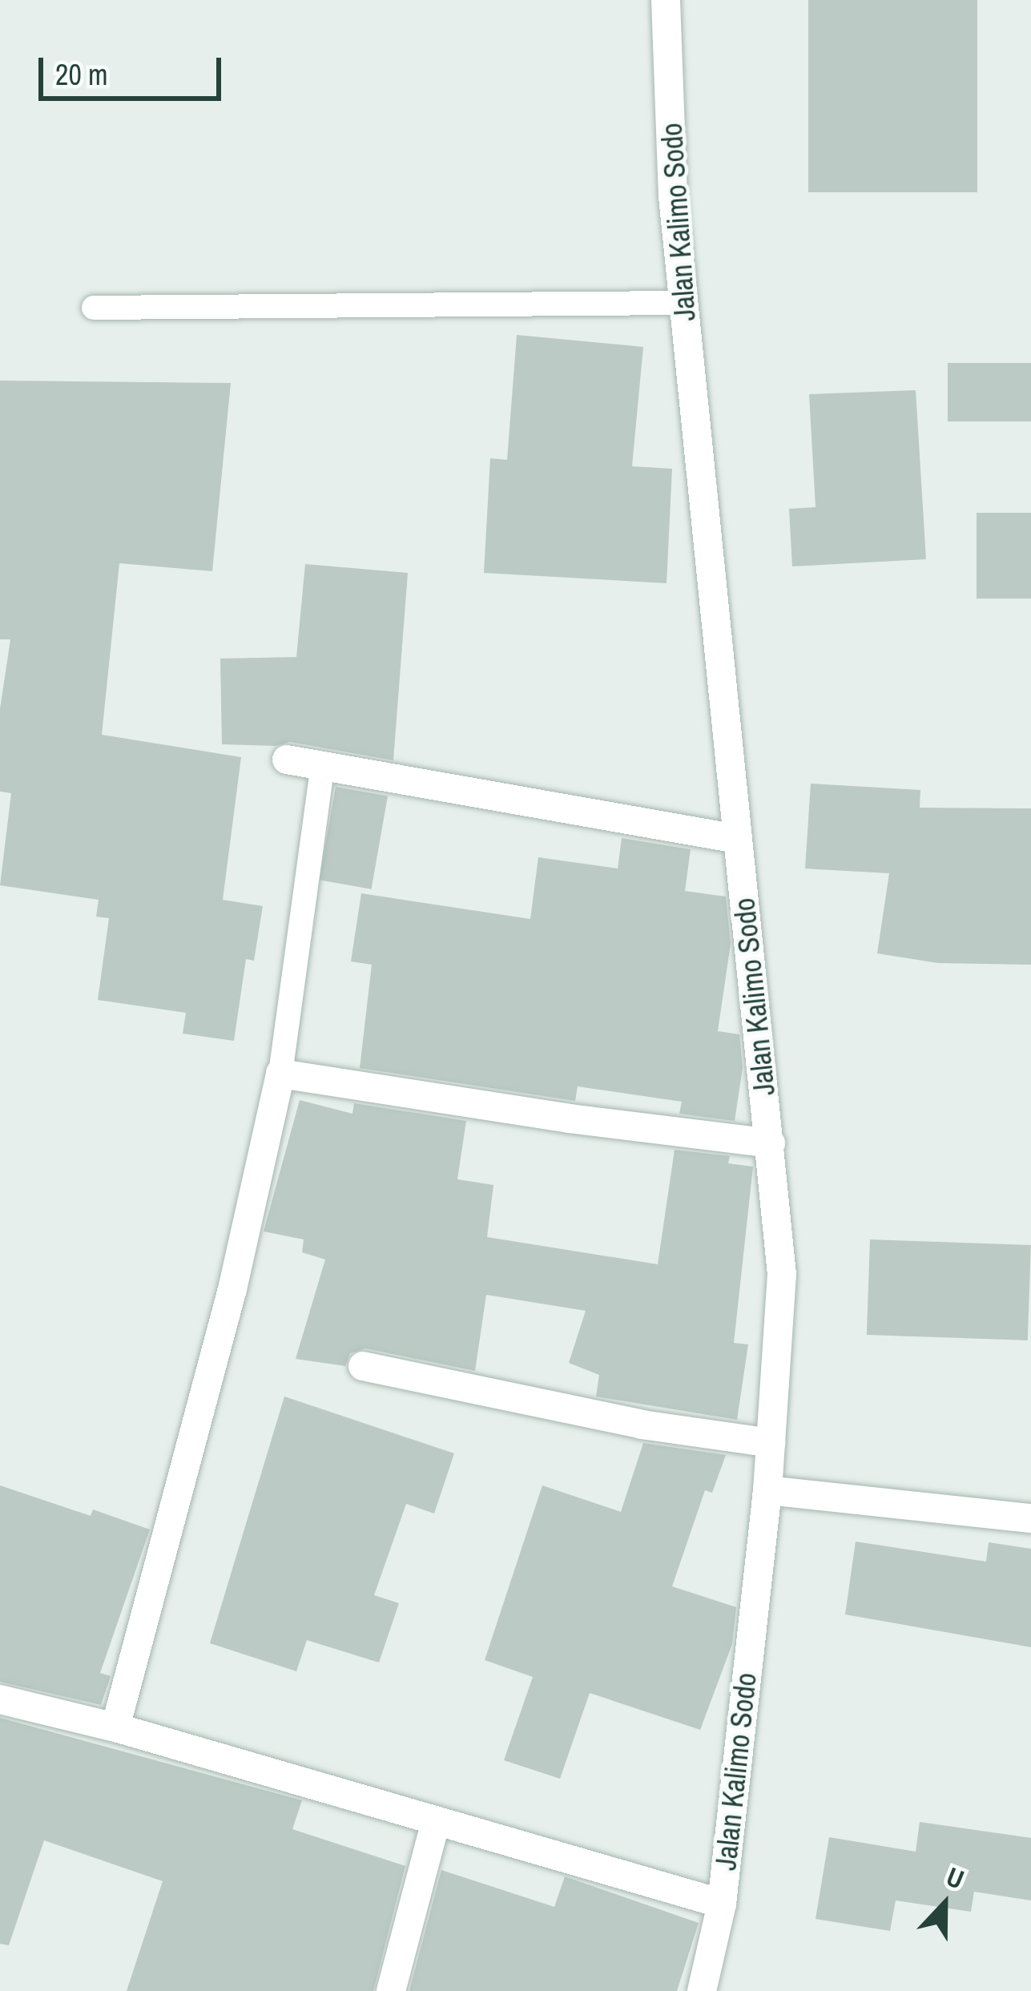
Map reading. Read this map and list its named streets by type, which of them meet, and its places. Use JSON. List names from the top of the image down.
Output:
{
  "streets": {
    "street": ["Jalan Kalimo Sodo"]
  },
  "scale_bar": "20 m",
  "north": "top"
}
